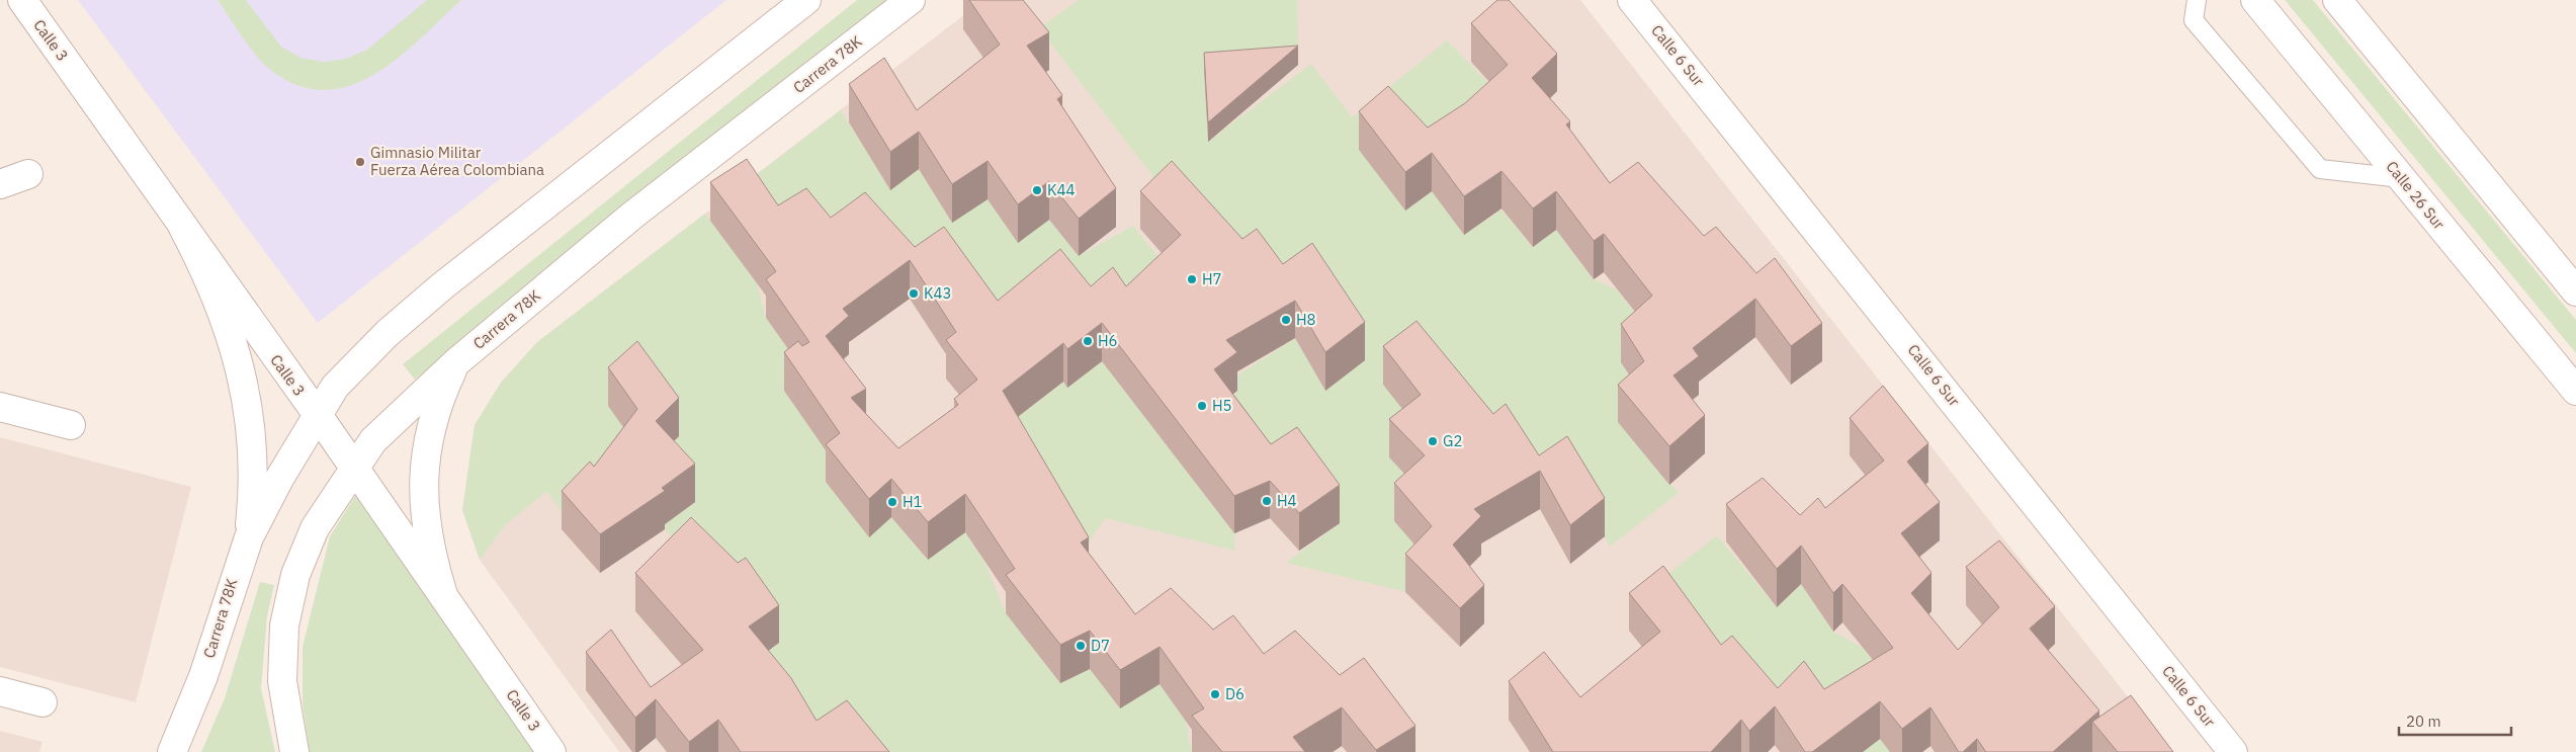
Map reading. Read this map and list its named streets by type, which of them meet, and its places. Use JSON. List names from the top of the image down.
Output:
{
  "streets": {
    "main road": [
      "Calle 3",
      "Calle 6 Sur",
      "Carrera 78K",
      "Calle 26 Sur"
    ]
  },
  "crossings": [
    ["Calle 3", "Carrera 78K"]
  ],
  "places": [
    "Gimnasio Militar Fuerza Aérea Colombiana",
    "K44",
    "H7",
    "K43",
    "H8",
    "H6",
    "H5",
    "G2",
    "H4",
    "H1",
    "D7",
    "D6"
  ],
  "scale_bar": "20 m"
}
